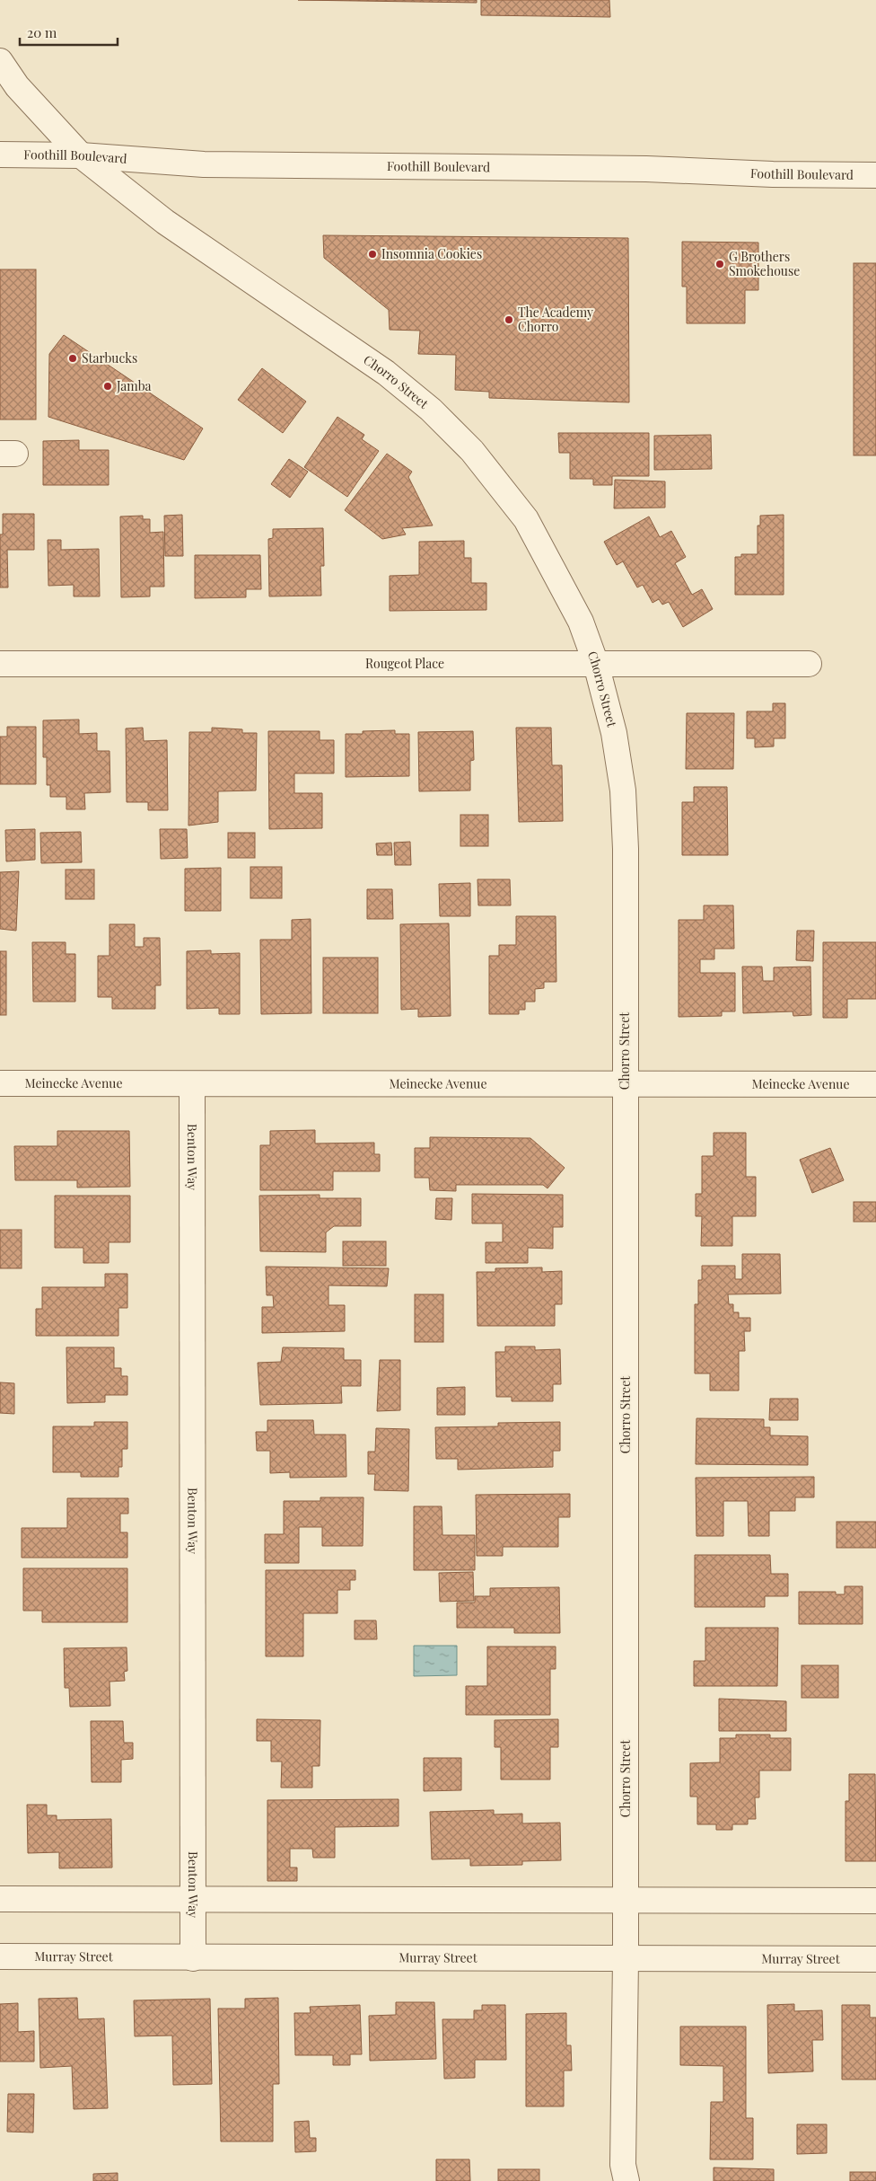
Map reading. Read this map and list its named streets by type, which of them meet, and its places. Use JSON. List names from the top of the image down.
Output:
{
  "streets": {
    "street": [
      "Foothill Boulevard",
      "Chorro Street",
      "Rougeot Place",
      "Meinecke Avenue",
      "Benton Way",
      "Murray Street"
    ]
  },
  "crossings": [
    ["Foothill Boulevard", "Chorro Street"],
    ["Chorro Street", "Rougeot Place"],
    ["Chorro Street", "Meinecke Avenue"],
    ["Chorro Street", "Murray Street"],
    ["Meinecke Avenue", "Benton Way"],
    ["Benton Way", "Murray Street"]
  ],
  "places": [
    "Insomnia Cookies",
    "G Brothers Smokehouse",
    "The Academy Chorro",
    "Starbucks",
    "Jamba"
  ],
  "scale_bar": "20 m"
}
